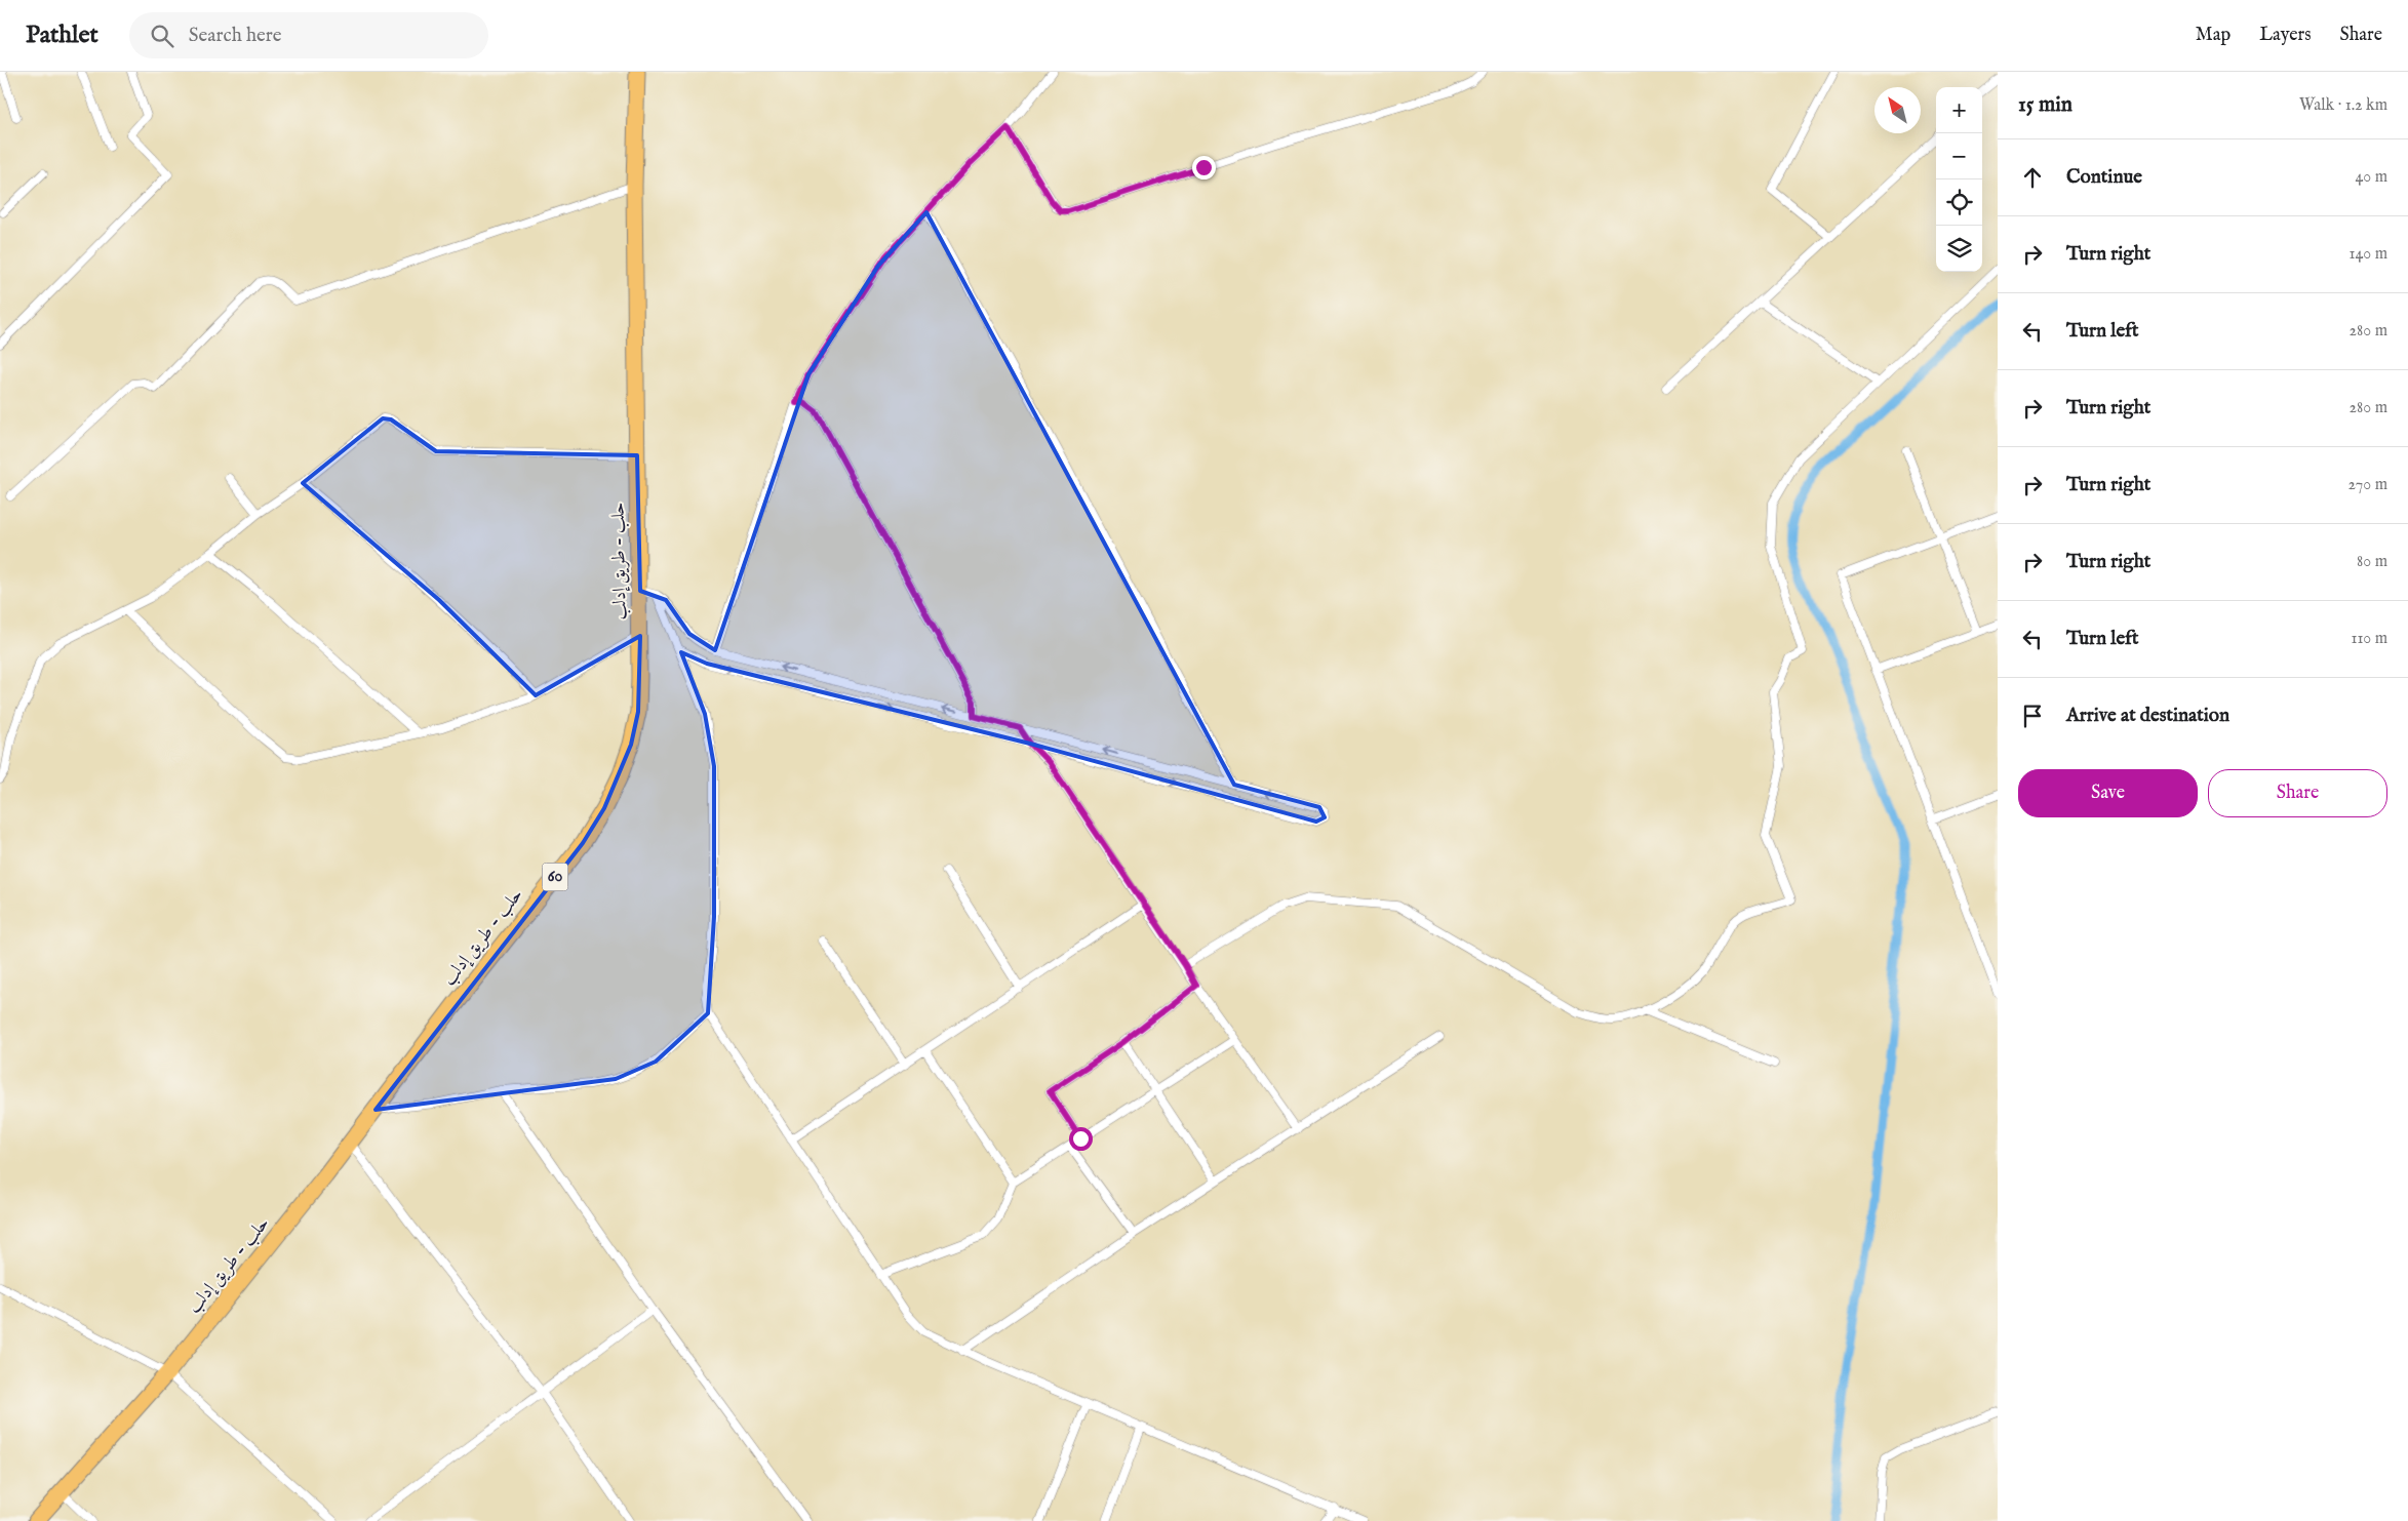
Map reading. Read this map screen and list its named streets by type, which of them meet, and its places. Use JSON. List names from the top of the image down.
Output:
{
  "streets": {
    "highway": ["حلب - طريق إدلب", "60"]
  },
  "north": "top left",
  "page": {
    "header": "Pathlet",
    "search": "Search here",
    "nav": ["Map", "Layers", "Share"],
    "heading": ["15 min", "Walk · 1.2 km"],
    "map_buttons": ["+", "−"],
    "list": [
      ["Continue", "40 m"],
      ["Turn right", "140 m"],
      ["Turn left", "280 m"],
      ["Turn right", "280 m"],
      ["Turn right", "270 m"],
      ["Turn right", "80 m"],
      ["Turn left", "110 m"],
      "Arrive at destination"
    ],
    "buttons": ["Save", "Share"]
  }
}
